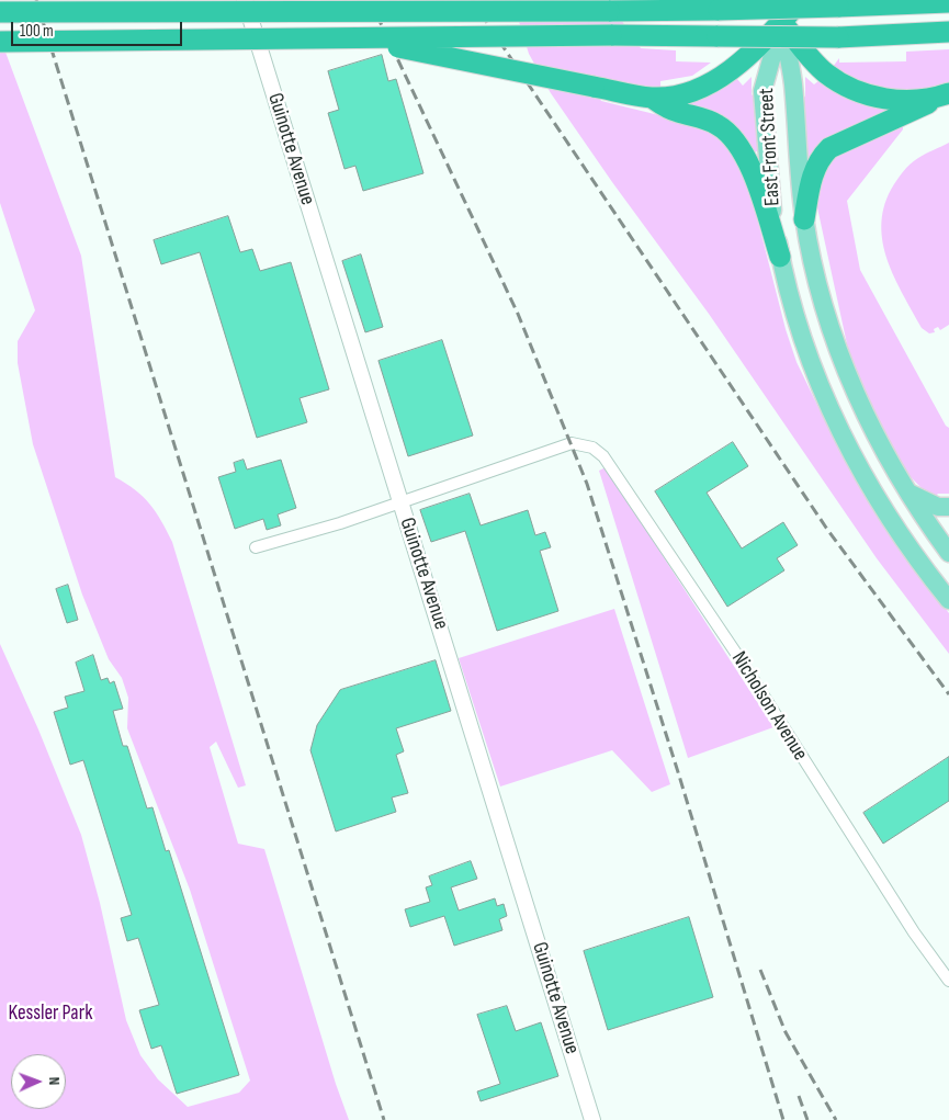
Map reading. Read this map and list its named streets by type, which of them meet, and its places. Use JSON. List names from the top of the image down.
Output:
{
  "streets": {
    "main road": ["East Front Street"],
    "street": ["Guinotte Avenue", "Nicholson Avenue"]
  },
  "crossings": [
    ["Guinotte Avenue", "Nicholson Avenue"]
  ],
  "parks": ["Kessler Park"],
  "scale_bar": "100 m",
  "north": "right"
}
